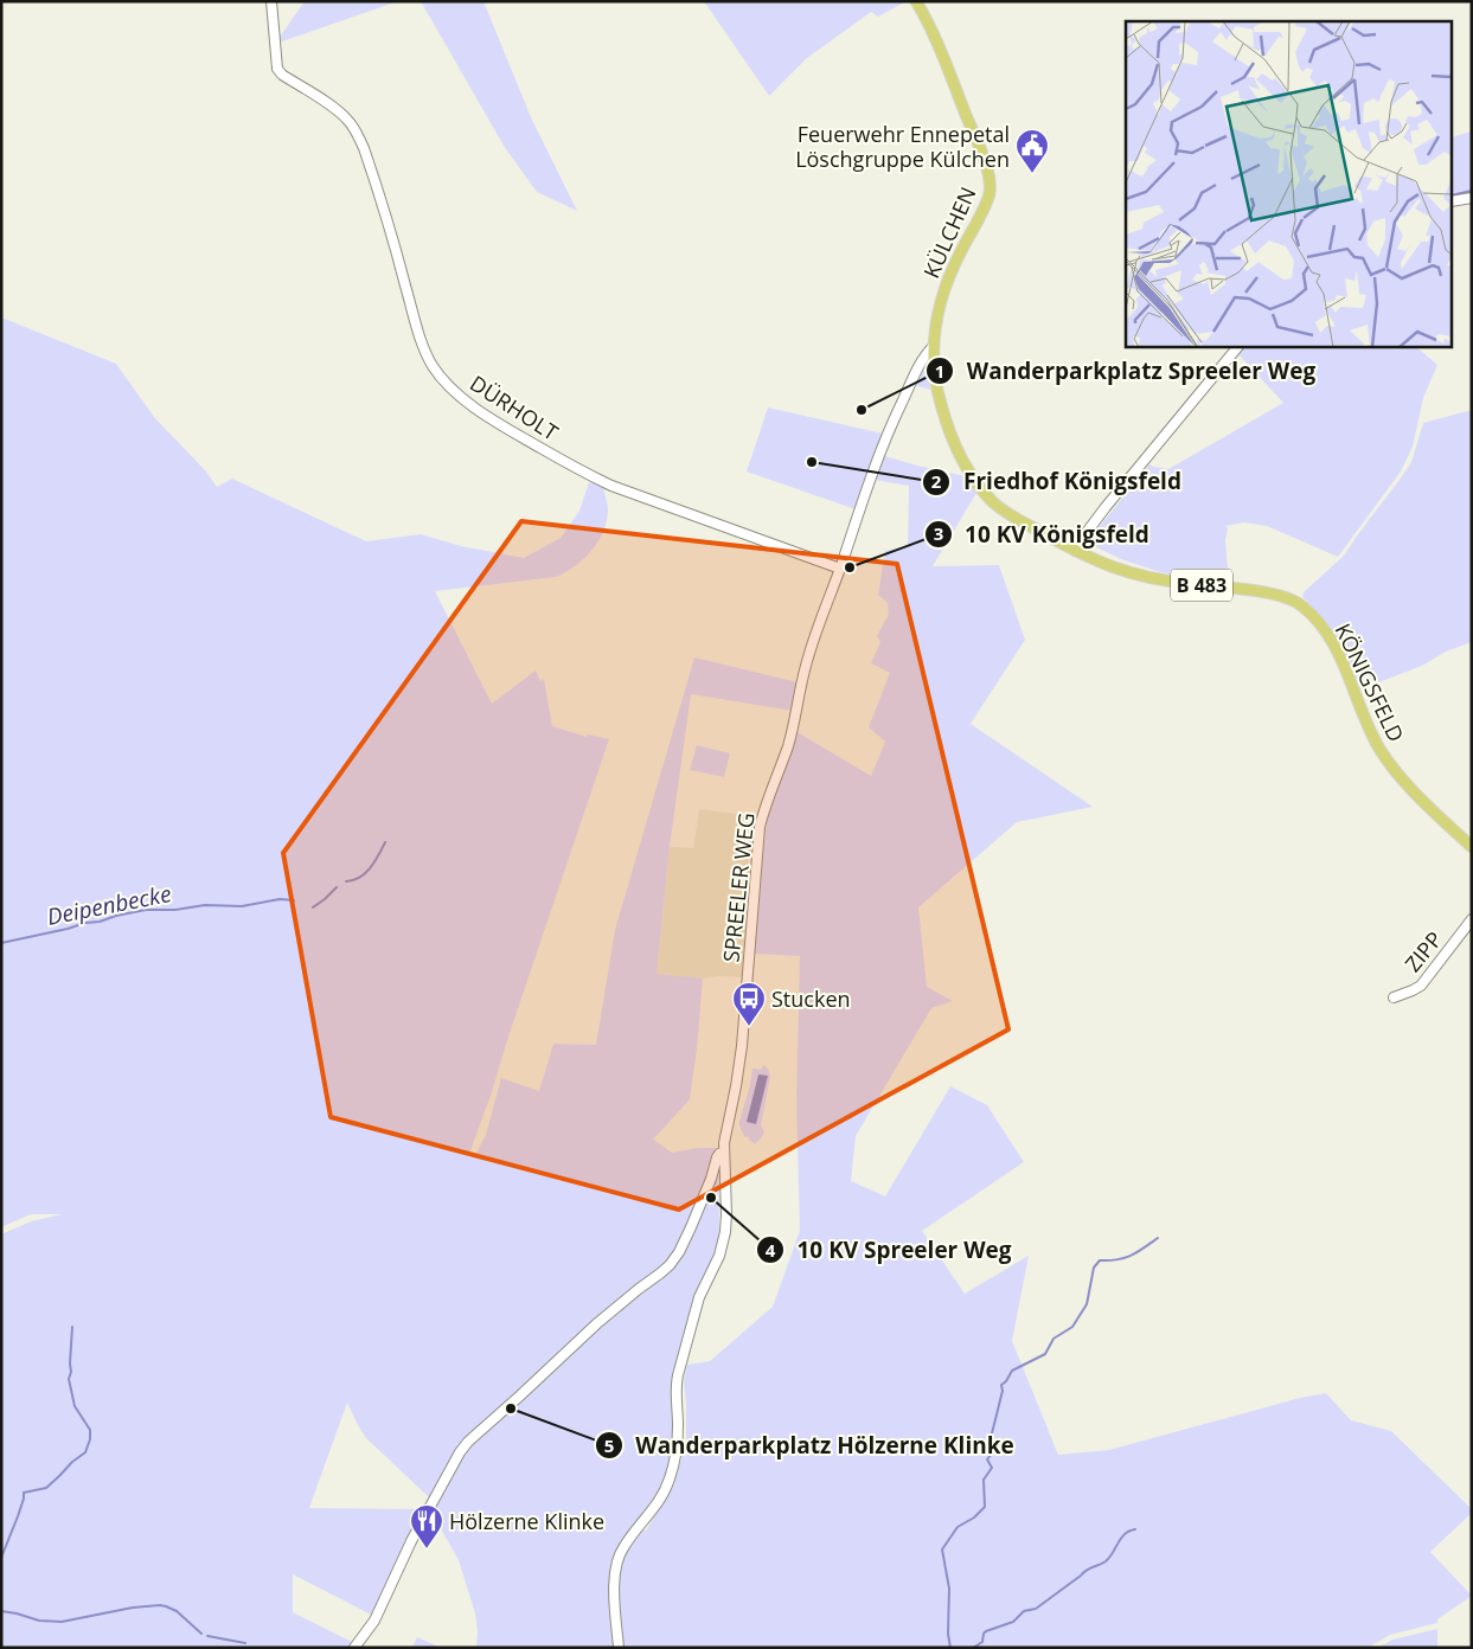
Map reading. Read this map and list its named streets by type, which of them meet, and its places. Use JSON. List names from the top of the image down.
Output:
{
  "streets": {
    "main road": ["KÜLCHEN", "B 483", "KÖNIGSFELD"],
    "street": ["DÜRHOLT", "SPREELER WEG", "ZIPP"]
  },
  "crossings": [
    ["KÜLCHEN", "KÖNIGSFELD"],
    ["KÜLCHEN", "SPREELER WEG"],
    ["DÜRHOLT", "SPREELER WEG"],
    ["KÖNIGSFELD", "SPREELER WEG"]
  ],
  "water": ["Deipenbecke"],
  "places": {
    "public building": ["Feuerwehr Ennepetal Löschgruppe Külchen"],
    "other": [
      "Wanderparkplatz Spreeler Weg",
      "Friedhof Königsfeld",
      "10 KV Königsfeld",
      "10 KV Spreeler Weg",
      "Wanderparkplatz Hölzerne Klinke"
    ],
    "bus stop": ["Stucken"],
    "restaurant": ["Hölzerne Klinke"]
  }
}
